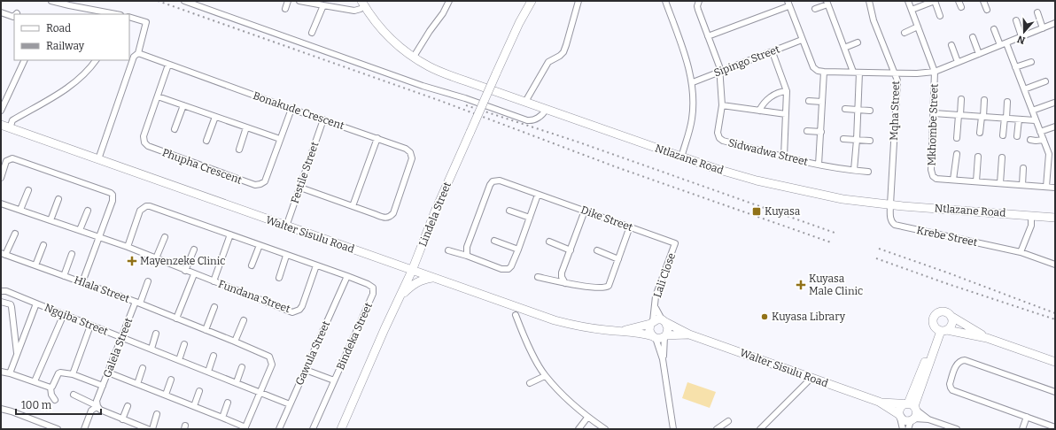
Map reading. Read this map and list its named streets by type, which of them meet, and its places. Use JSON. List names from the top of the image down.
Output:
{
  "streets": {
    "street": [
      "Sipingo Street",
      "Bonakude Crescent",
      "Mqha Street",
      "Mkhombe Street",
      "Sidwadwa Street",
      "Ntlazane Road",
      "Phupha Crescent",
      "Festile Street",
      "Lindela Street",
      "Dike Street",
      "Walter Sisulu Road",
      "Krebe Street",
      "Lali Close",
      "Hlala Street",
      "Fundana Street",
      "Ngqiba Street",
      "Bindeka Street",
      "Galela Street",
      "Gawula Street"
    ]
  },
  "crossings": [
    ["Sipingo Street", "Sidwadwa Street"],
    ["Bonakude Crescent", "Phupha Crescent"],
    ["Bonakude Crescent", "Festile Street"],
    ["Mqha Street", "Ntlazane Road"],
    ["Mqha Street", "Krebe Street"],
    ["Ntlazane Road", "Krebe Street"],
    ["Festile Street", "Walter Sisulu Road"],
    ["Lindela Street", "Walter Sisulu Road"],
    ["Dike Street", "Lali Close"],
    ["Walter Sisulu Road", "Lali Close"],
    ["Hlala Street", "Ngqiba Street"],
    ["Hlala Street", "Galela Street"],
    ["Fundana Street", "Bindeka Street"],
    ["Ngqiba Street", "Galela Street"],
    ["Ngqiba Street", "Gawula Street"],
    ["Bindeka Street", "Gawula Street"]
  ],
  "places": {
    "transit": ["Kuyasa"],
    "health": ["Mayenzeke Clinic", "Kuyasa Male Clinic"],
    "other": ["Kuyasa Library"]
  },
  "legend": ["Road", "Railway"],
  "scale_bar": "100 m",
  "north": "bottom"
}
